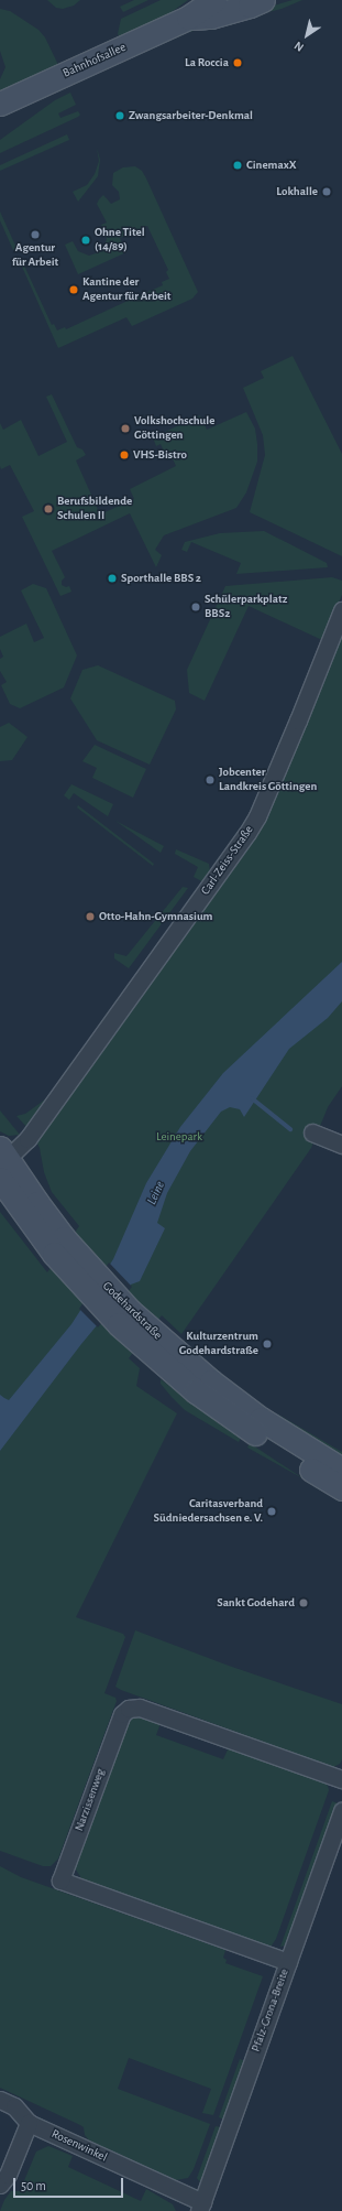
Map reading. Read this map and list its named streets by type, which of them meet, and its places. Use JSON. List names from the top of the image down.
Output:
{
  "streets": {
    "street": [
      "Bahnhofsallee",
      "Carl-Zeiss-Straße",
      "Godehardstraße",
      "Narzissenweg",
      "Pfalz-Grona-Breite",
      "Rosenwinkel"
    ]
  },
  "crossings": [
    ["Carl-Zeiss-Straße", "Godehardstraße"],
    ["Narzissenweg", "Pfalz-Grona-Breite"],
    ["Pfalz-Grona-Breite", "Rosenwinkel"]
  ],
  "water": ["Leine"],
  "parks": ["Leinepark"],
  "places": [
    "La Roccia",
    "Zwangsarbeiter-Denkmal",
    "CinemaxX",
    "Lokhalle",
    "Agentur für Arbeit",
    "Ohne Titel (14/89)",
    "Kantine der Agentur für Arbeit",
    "Volkshochschule Göttingen",
    "VHS-Bistro",
    "Berufsbildende Schulen II",
    "Sporthalle BBS 2",
    "Schülerparkplatz BBS2",
    "Jobcenter Landkreis Göttingen",
    "Otto-Hahn-Gymnasium",
    "Kulturzentrum Godehardstraße",
    "Caritasverband Südniedersachsen e. V.",
    "Sankt Godehard"
  ],
  "scale_bar": "50 m",
  "north": "bottom left"
}
